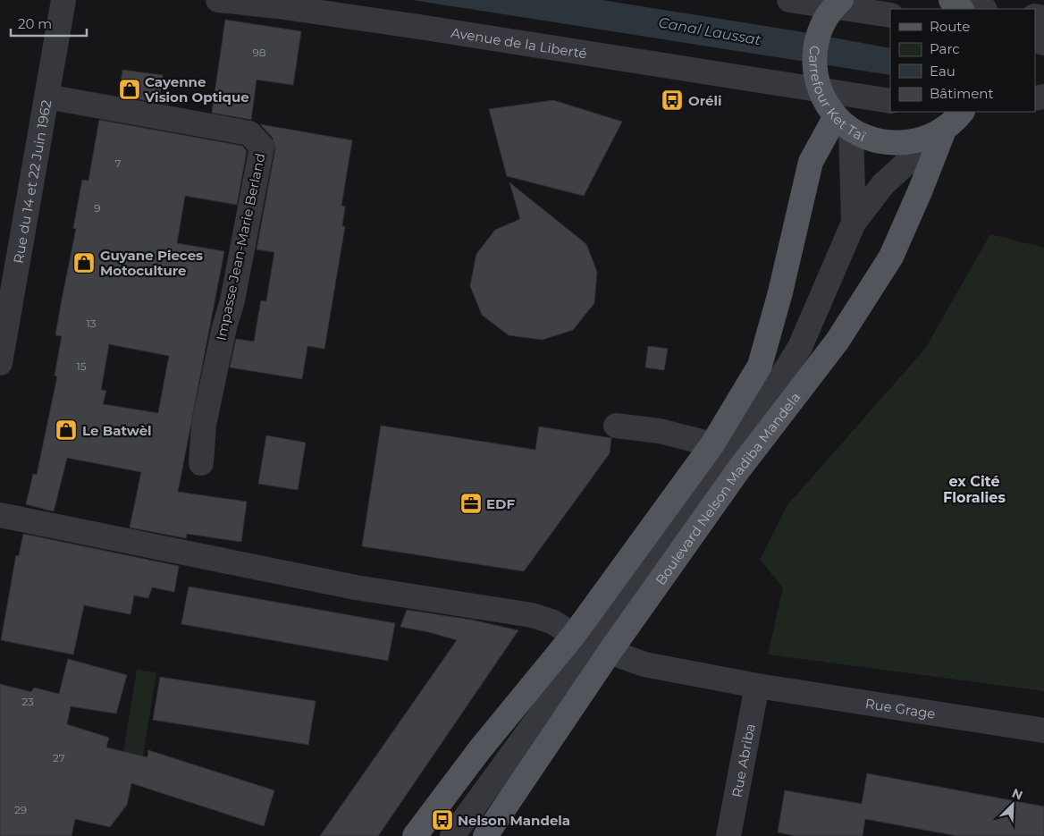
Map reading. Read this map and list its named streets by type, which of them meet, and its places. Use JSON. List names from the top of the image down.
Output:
{
  "streets": {
    "main road": ["Carrefour Ket Taï", "Boulevard Nelson Madiba Mandela"],
    "street": [
      "Avenue de la Liberté",
      "Rue du 14 et 22 Juin 1962",
      "Impasse Jean-Marie Berland",
      "Rue Grage",
      "Rue Abriba"
    ]
  },
  "crossings": [
    ["Avenue de la Liberté", "Carrefour Ket Taï"],
    ["Carrefour Ket Taï", "Boulevard Nelson Madiba Mandela"],
    ["Rue du 14 et 22 Juin 1962", "Impasse Jean-Marie Berland"],
    ["Boulevard Nelson Madiba Mandela", "Rue Grage"],
    ["Rue Grage", "Rue Abriba"]
  ],
  "districts": ["ex Cité Floralies"],
  "water": ["Canal Laussat"],
  "places": {
    "shop": ["Cayenne Vision Optique", "Guyane Pieces Motoculture", "Le Batwèl"],
    "bus stop": ["Oréli", "Nelson Mandela"],
    "office": ["EDF"]
  },
  "house_numbers": [
    "98",
    "7",
    "9",
    "13",
    "15",
    "23",
    "27",
    "29"
  ],
  "legend": [
    "Route",
    "Parc",
    "Eau",
    "Bâtiment"
  ],
  "scale_bar": "20 m",
  "north": "top right"
}
